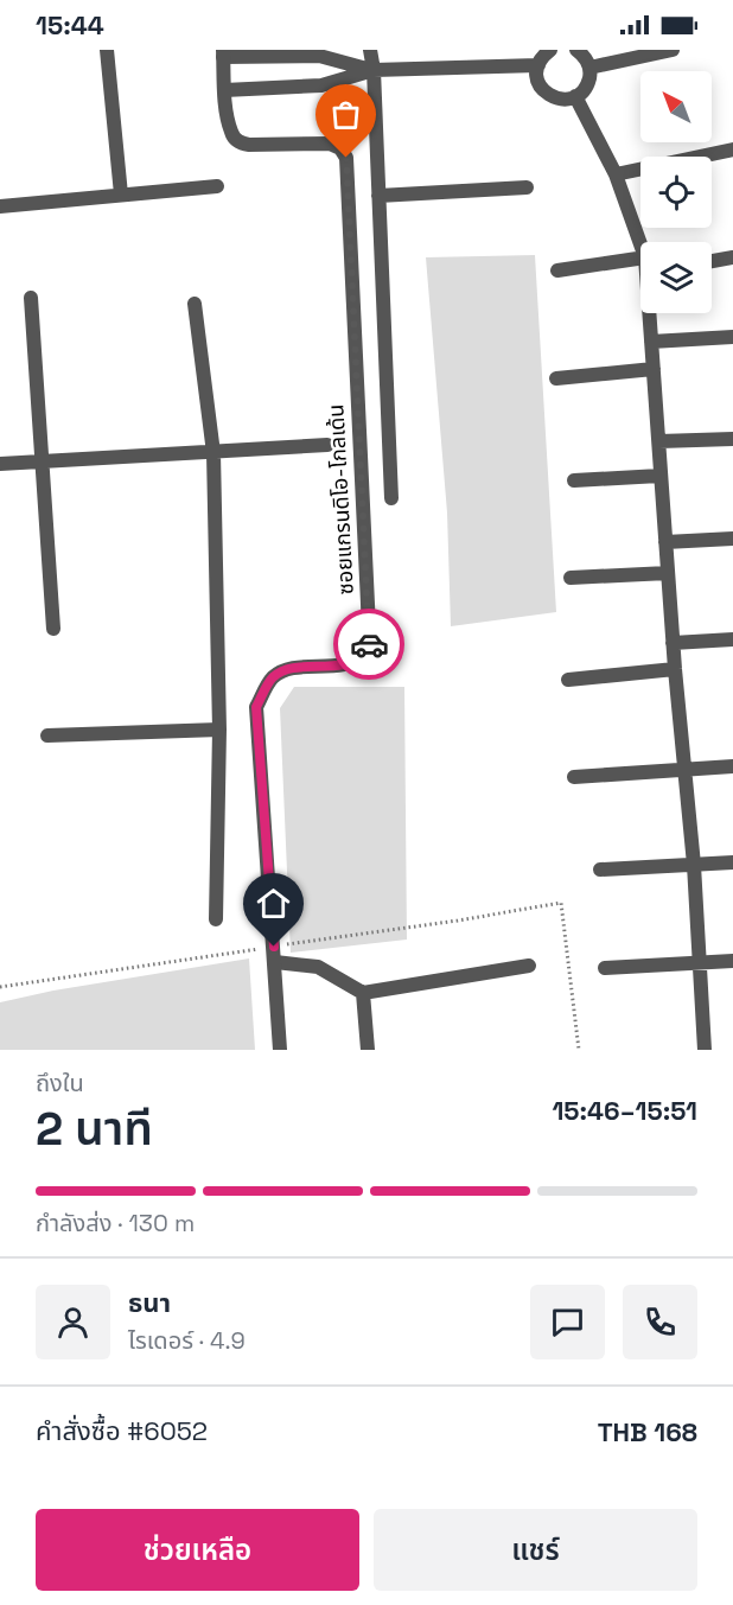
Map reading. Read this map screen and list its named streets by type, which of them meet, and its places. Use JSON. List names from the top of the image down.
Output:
{
  "streets": {
    "street": ["ซอยแกรนดิโอ-โกลเด้น"]
  },
  "north": "top left",
  "page": {
    "status": "15:44",
    "heading": ["2 นาที", "ถึงใน", "15:46–15:51"],
    "panel": [
      "ธนา",
      "ไรเดอร์ · 4.9",
      "คำสั่งซื้อ #6052",
      "THB 168"
    ],
    "bar": "กำลังส่ง · 130 m",
    "buttons": ["ช่วยเหลือ", "แชร์"]
  }
}
